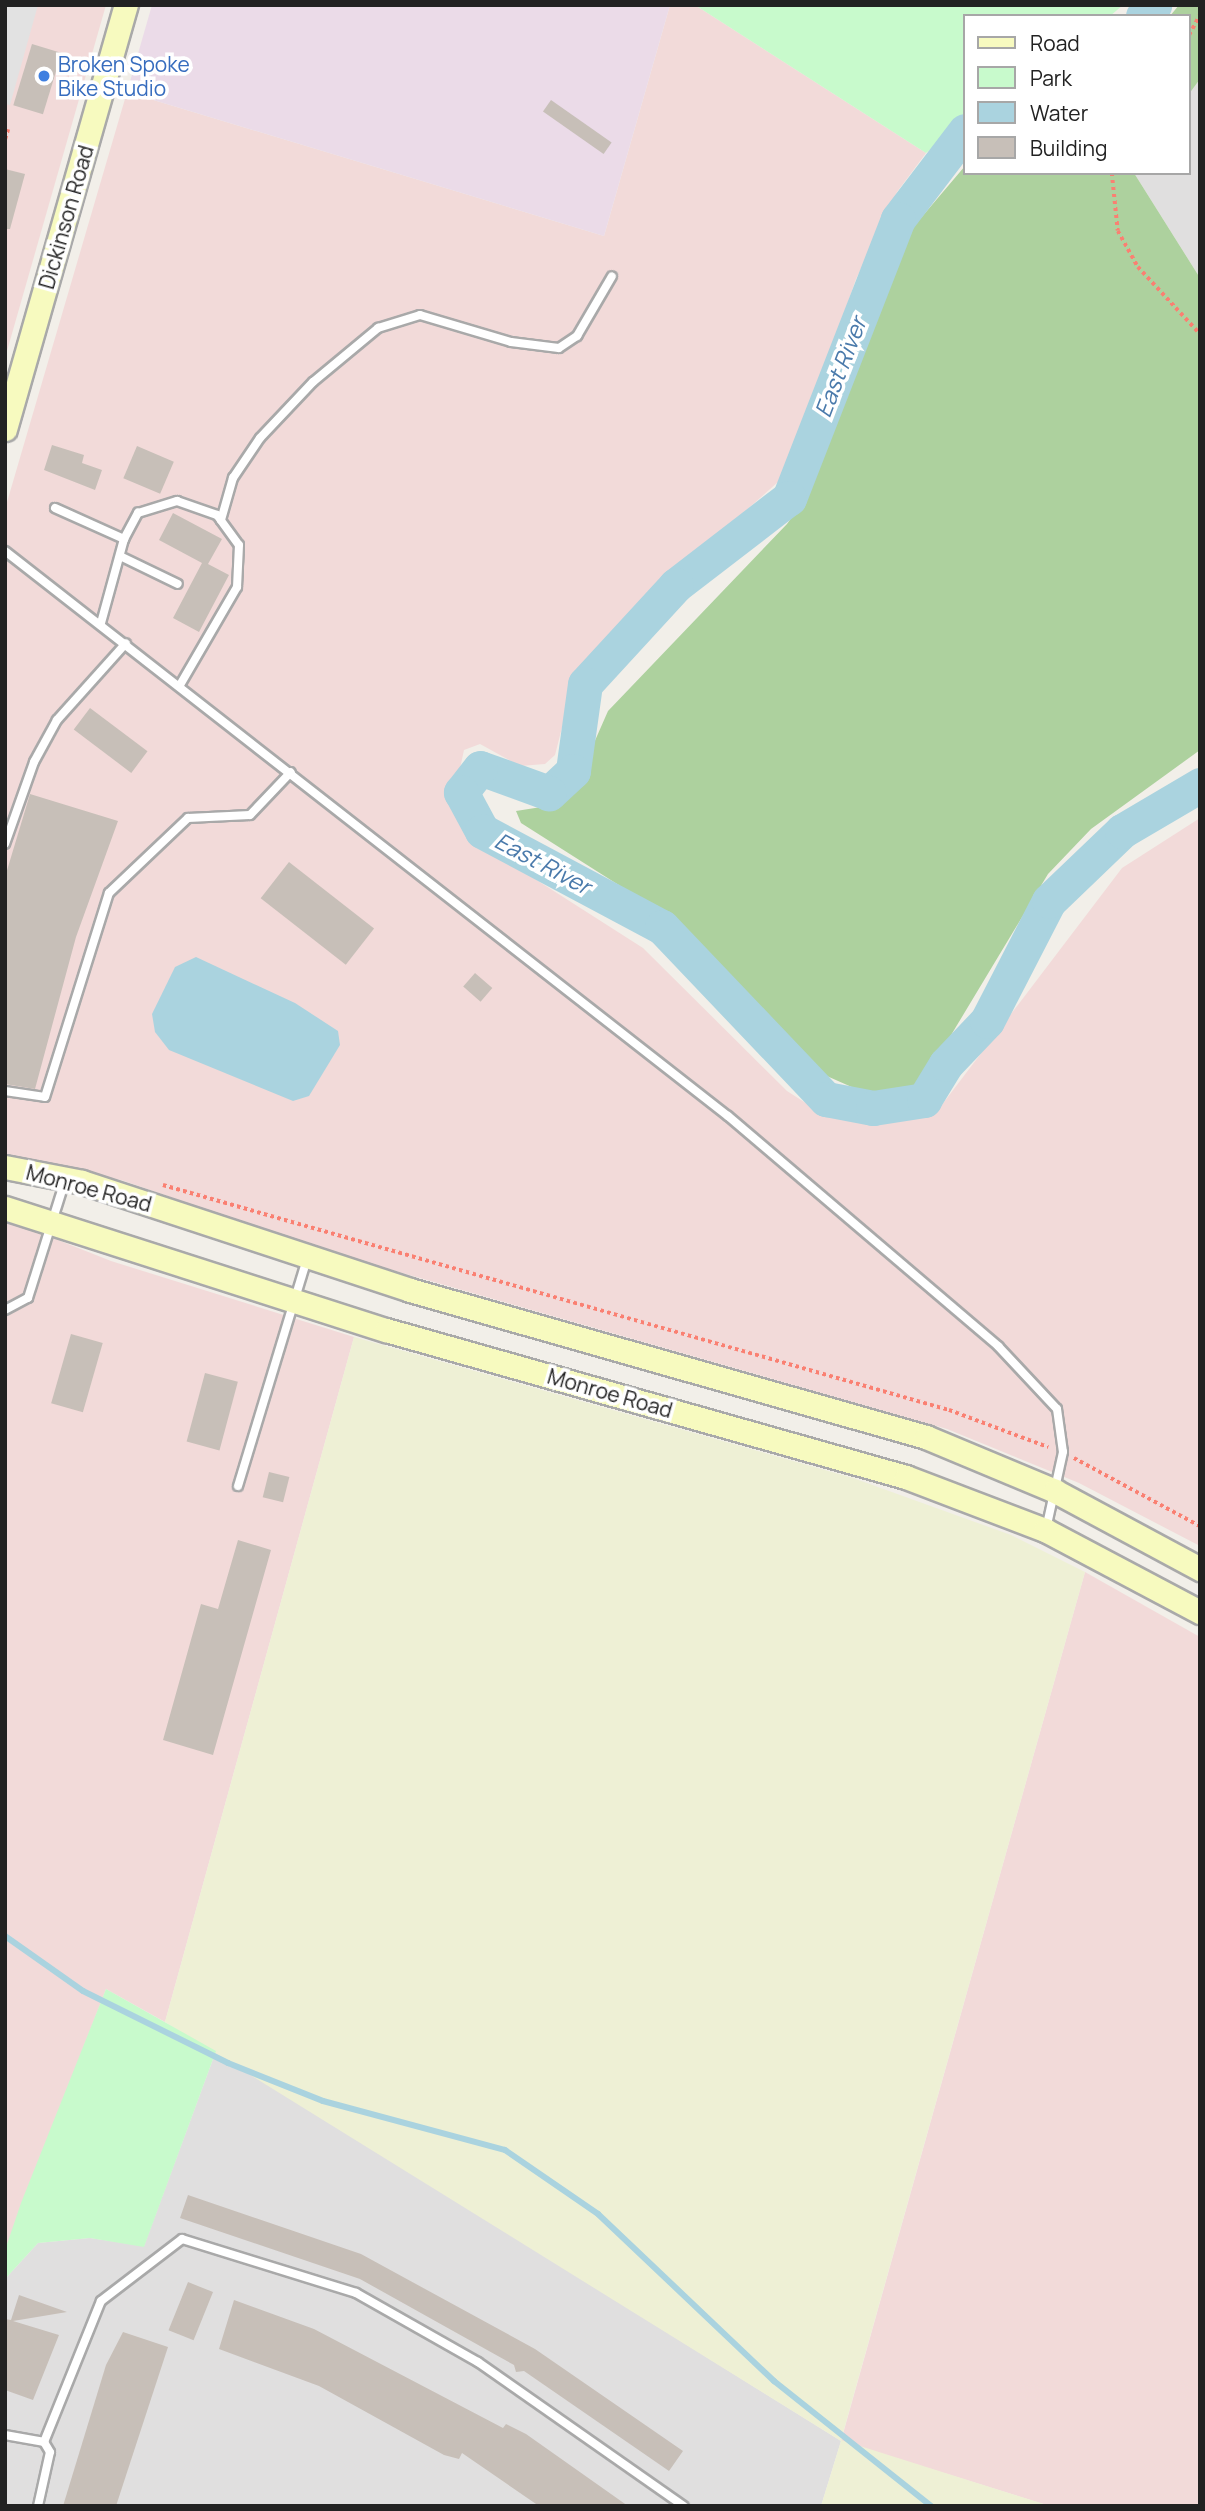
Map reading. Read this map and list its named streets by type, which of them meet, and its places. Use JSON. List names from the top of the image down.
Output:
{
  "streets": {
    "main road": ["Dickinson Road", "Monroe Road"]
  },
  "water": ["East River"],
  "places": ["Broken Spoke Bike Studio"],
  "legend": [
    "Road",
    "Park",
    "Water",
    "Building"
  ]
}
